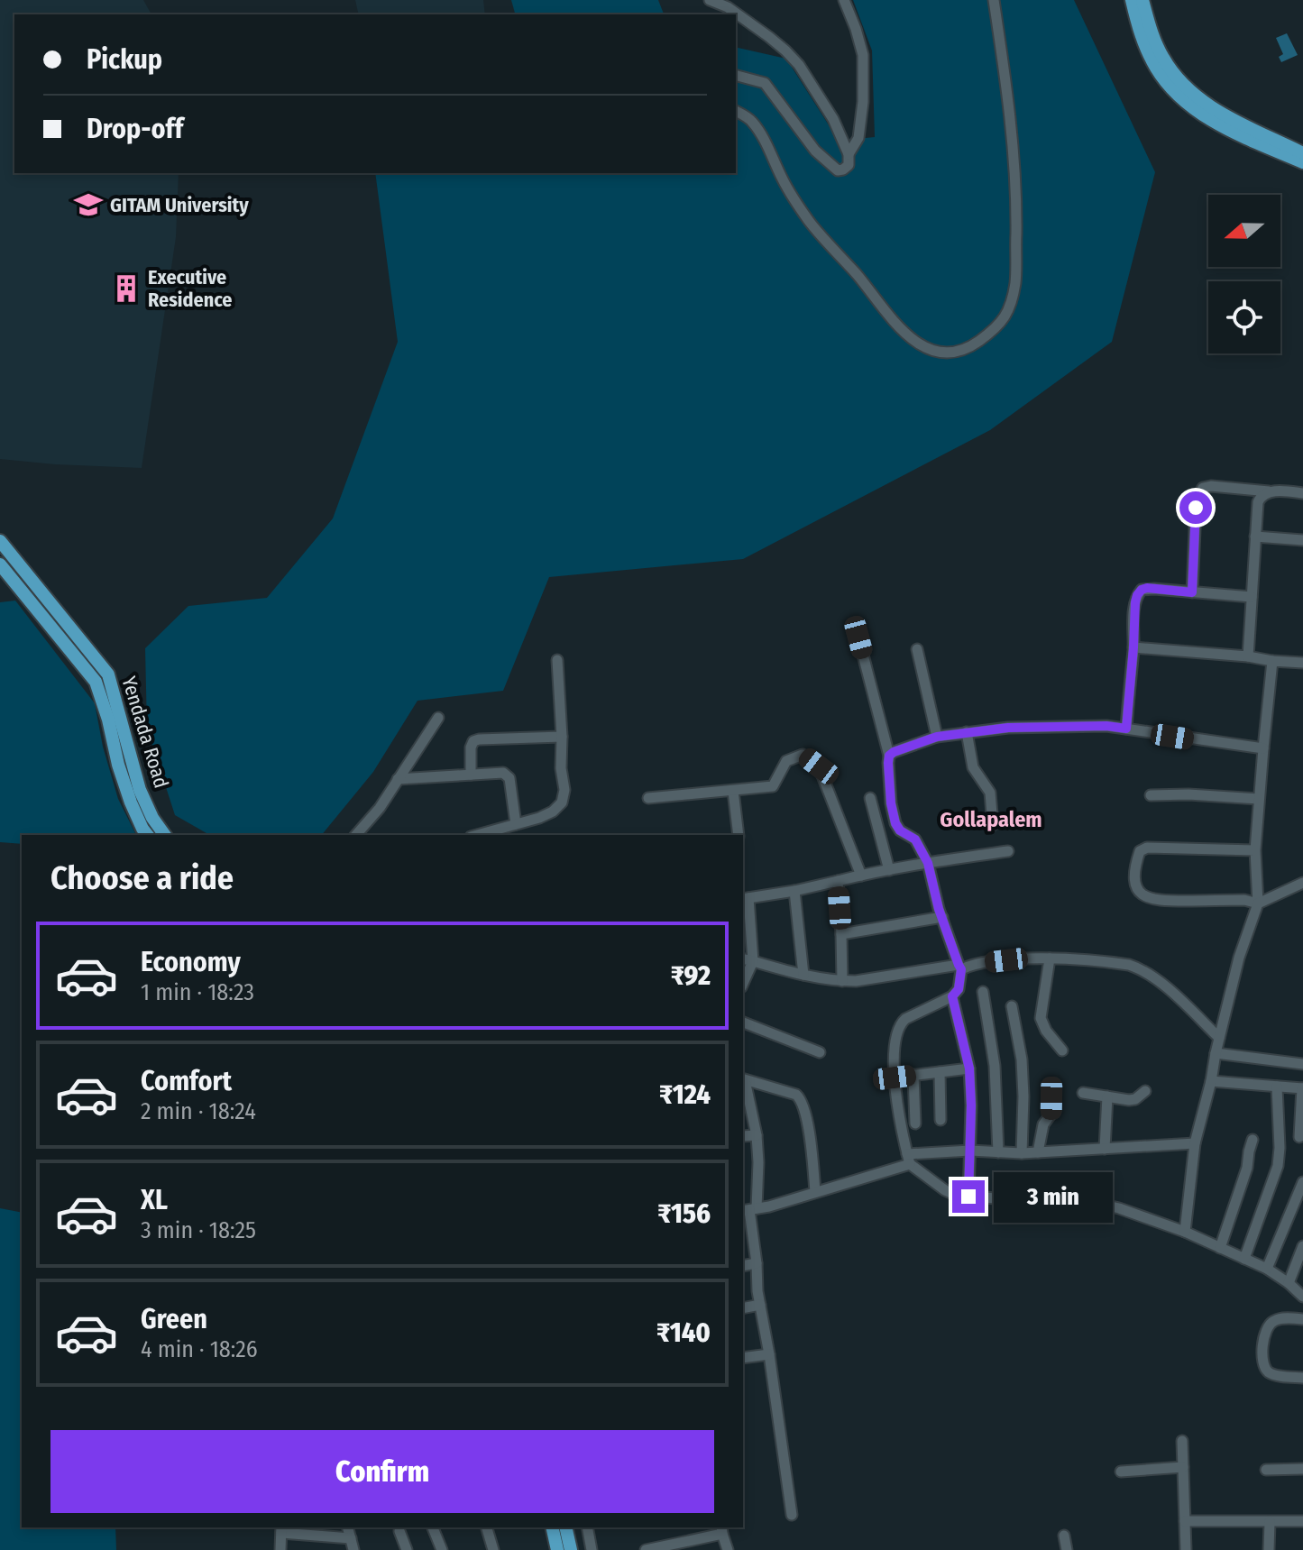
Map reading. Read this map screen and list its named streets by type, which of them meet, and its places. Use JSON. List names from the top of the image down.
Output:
{
  "streets": {
    "main road": ["Yendada Road"]
  },
  "districts": ["Gollapalem"],
  "places": {
    "school or university": ["GITAM University"],
    "building": ["Executive Residence"]
  },
  "north": "left",
  "page": {
    "banner": ["Pickup", "Drop-off"],
    "heading": "Choose a ride",
    "list": [
      {
        "name": "Economy",
        "note": "1 min · 18:23",
        "value": "₹92"
      },
      {
        "name": "Comfort",
        "note": "2 min · 18:24",
        "value": "₹124"
      },
      {
        "name": "XL",
        "note": "3 min · 18:25",
        "value": "₹156"
      },
      {
        "name": "Green",
        "note": "4 min · 18:26",
        "value": "₹140"
      }
    ],
    "bubble": "3 min",
    "buttons": "Confirm"
  }
}
